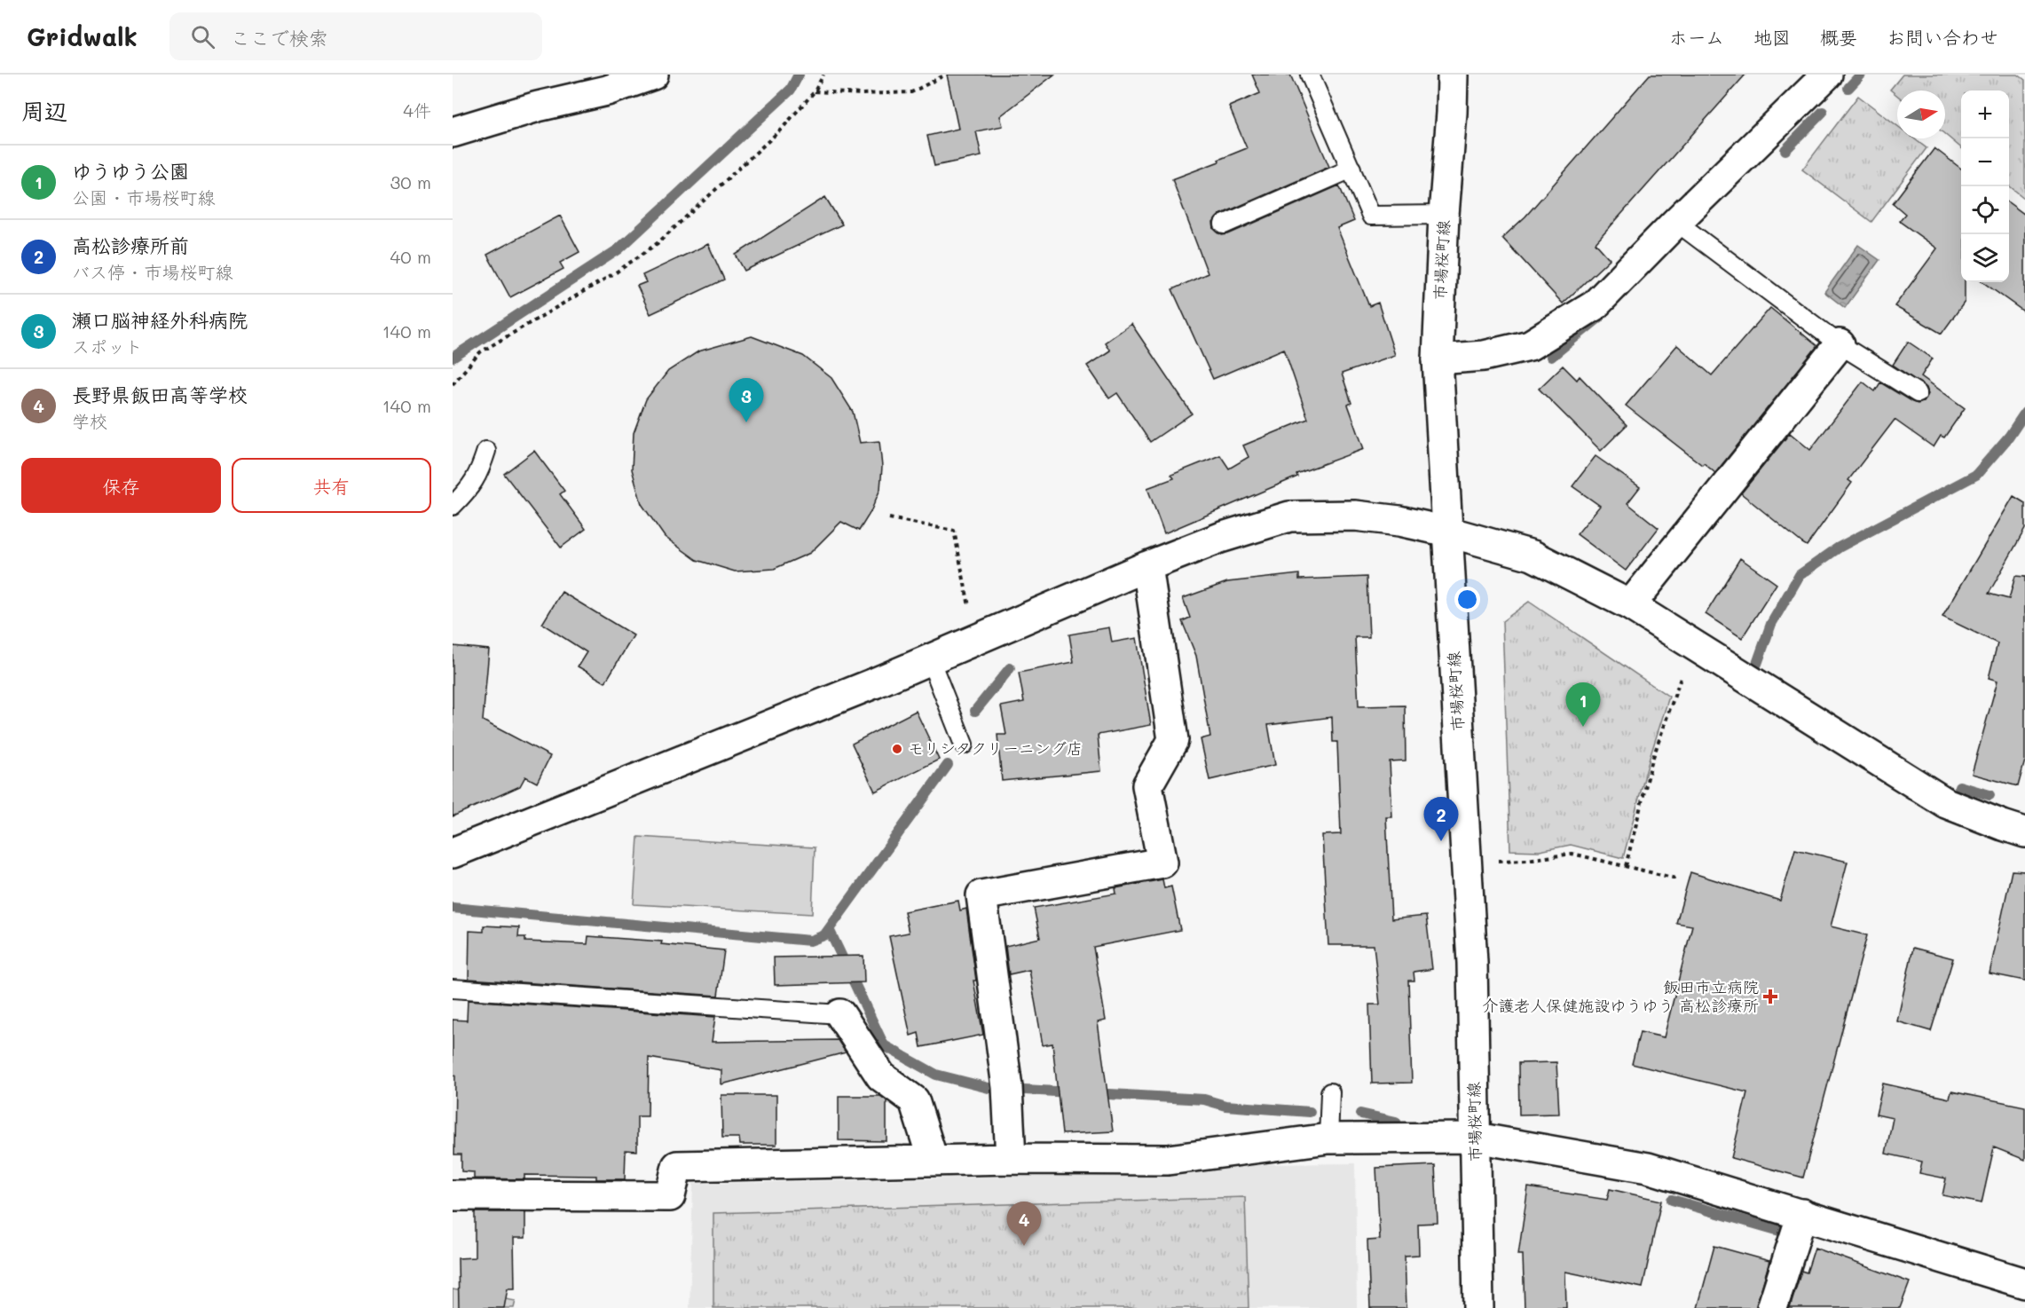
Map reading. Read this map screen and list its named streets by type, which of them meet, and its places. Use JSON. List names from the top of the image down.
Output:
{
  "streets": {
    "street": ["市場桜町線"]
  },
  "places": {
    "other": ["モリシタクリーニング店"],
    "health": ["飯田市立病院 介護老人保健施設ゆうゆう 高松診療所"]
  },
  "north": "right",
  "page": {
    "header": "Gridwalk",
    "search": "ここで検索",
    "nav": [
      "ホーム",
      "地図",
      "概要",
      "お問い合わせ"
    ],
    "heading": ["周辺", "4件"],
    "map_buttons": ["+", "−"],
    "list": [
      {
        "mark": "1",
        "name": "ゆうゆう公園",
        "note": "公園 · 市場桜町線",
        "value": "30 m"
      },
      {
        "mark": "2",
        "name": "高松診療所前",
        "note": "バス停 · 市場桜町線",
        "value": "40 m"
      },
      {
        "mark": "3",
        "name": "瀬口脳神経外科病院",
        "note": "スポット",
        "value": "140 m"
      },
      {
        "mark": "4",
        "name": "長野県飯田高等学校",
        "note": "学校",
        "value": "140 m"
      }
    ],
    "pins": [
      "3",
      "1",
      "2",
      "4"
    ],
    "buttons": ["保存", "共有"]
  }
}
